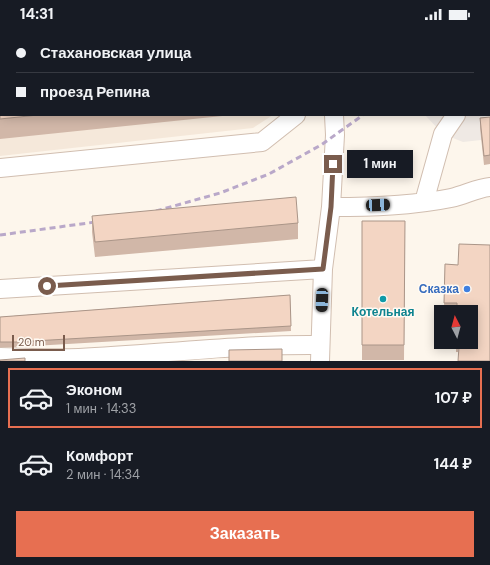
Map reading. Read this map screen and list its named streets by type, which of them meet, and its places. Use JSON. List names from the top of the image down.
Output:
{
  "places": ["Сказка", "Котельная"],
  "scale_bar": "20 m",
  "north": "top",
  "page": {
    "status": "14:31",
    "banner": ["Стахановская улица", "проезд Репина"],
    "bubble": "1 мин",
    "scale": "20 m",
    "list": [
      {
        "name": "Эконом",
        "note": "1 мин · 14:33",
        "value": "107 ₽"
      },
      {
        "name": "Комфорт",
        "note": "2 мин · 14:34",
        "value": "144 ₽"
      }
    ],
    "buttons": "Заказать"
  }
}
